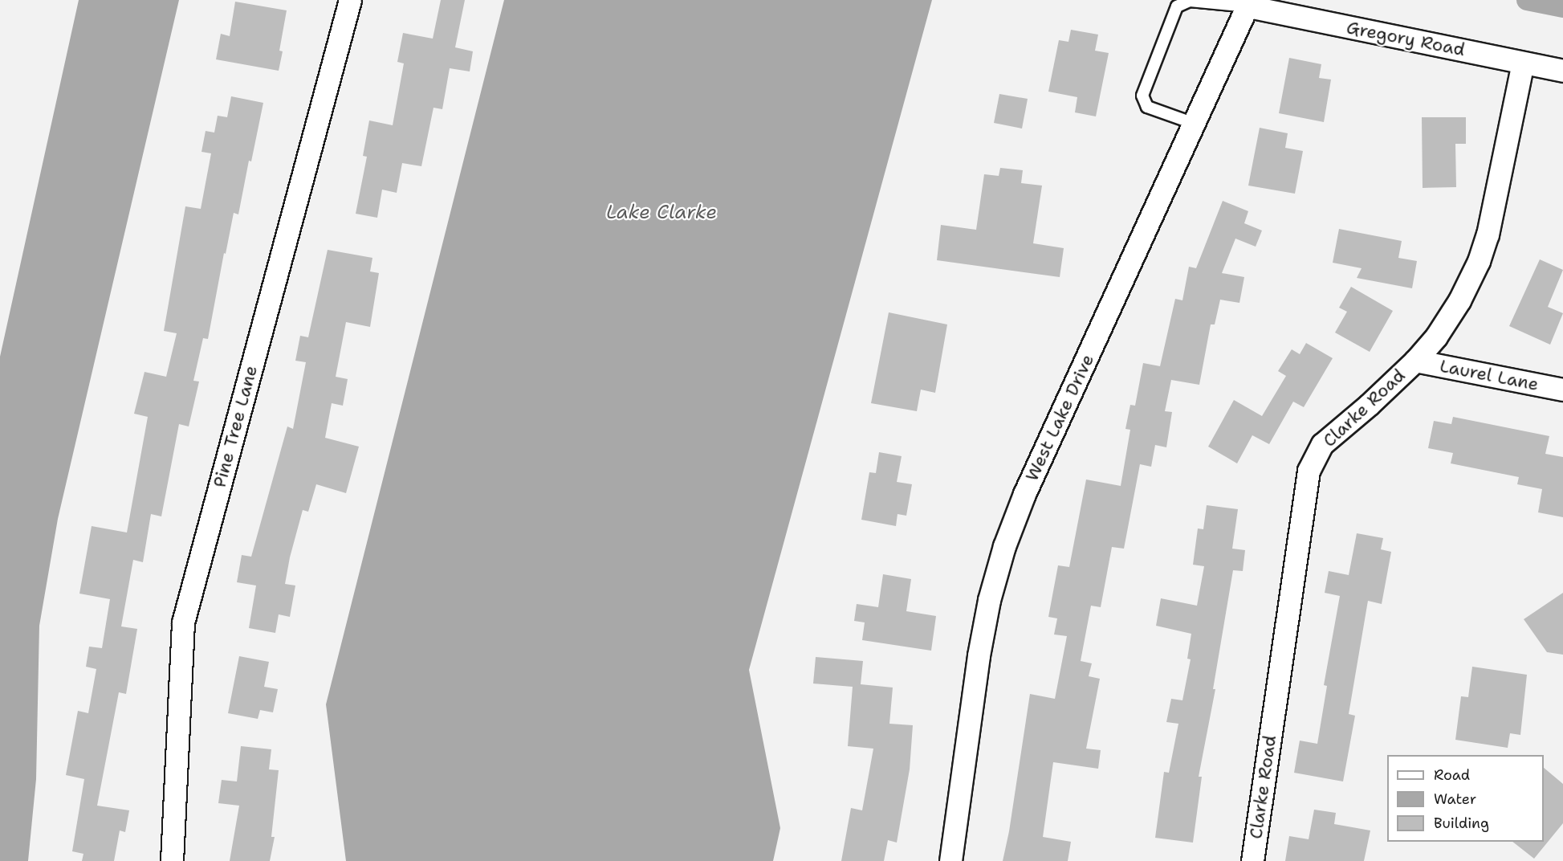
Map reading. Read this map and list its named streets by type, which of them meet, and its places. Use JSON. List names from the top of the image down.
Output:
{
  "streets": {
    "street": [
      "Gregory Road",
      "Laurel Lane",
      "Clarke Road",
      "West Lake Drive",
      "Pine Tree Lane"
    ]
  },
  "crossings": [
    ["Gregory Road", "Clarke Road"],
    ["Gregory Road", "West Lake Drive"],
    ["Laurel Lane", "Clarke Road"]
  ],
  "water": ["Lake Clarke"],
  "legend": ["Road", "Water", "Building"]
}
